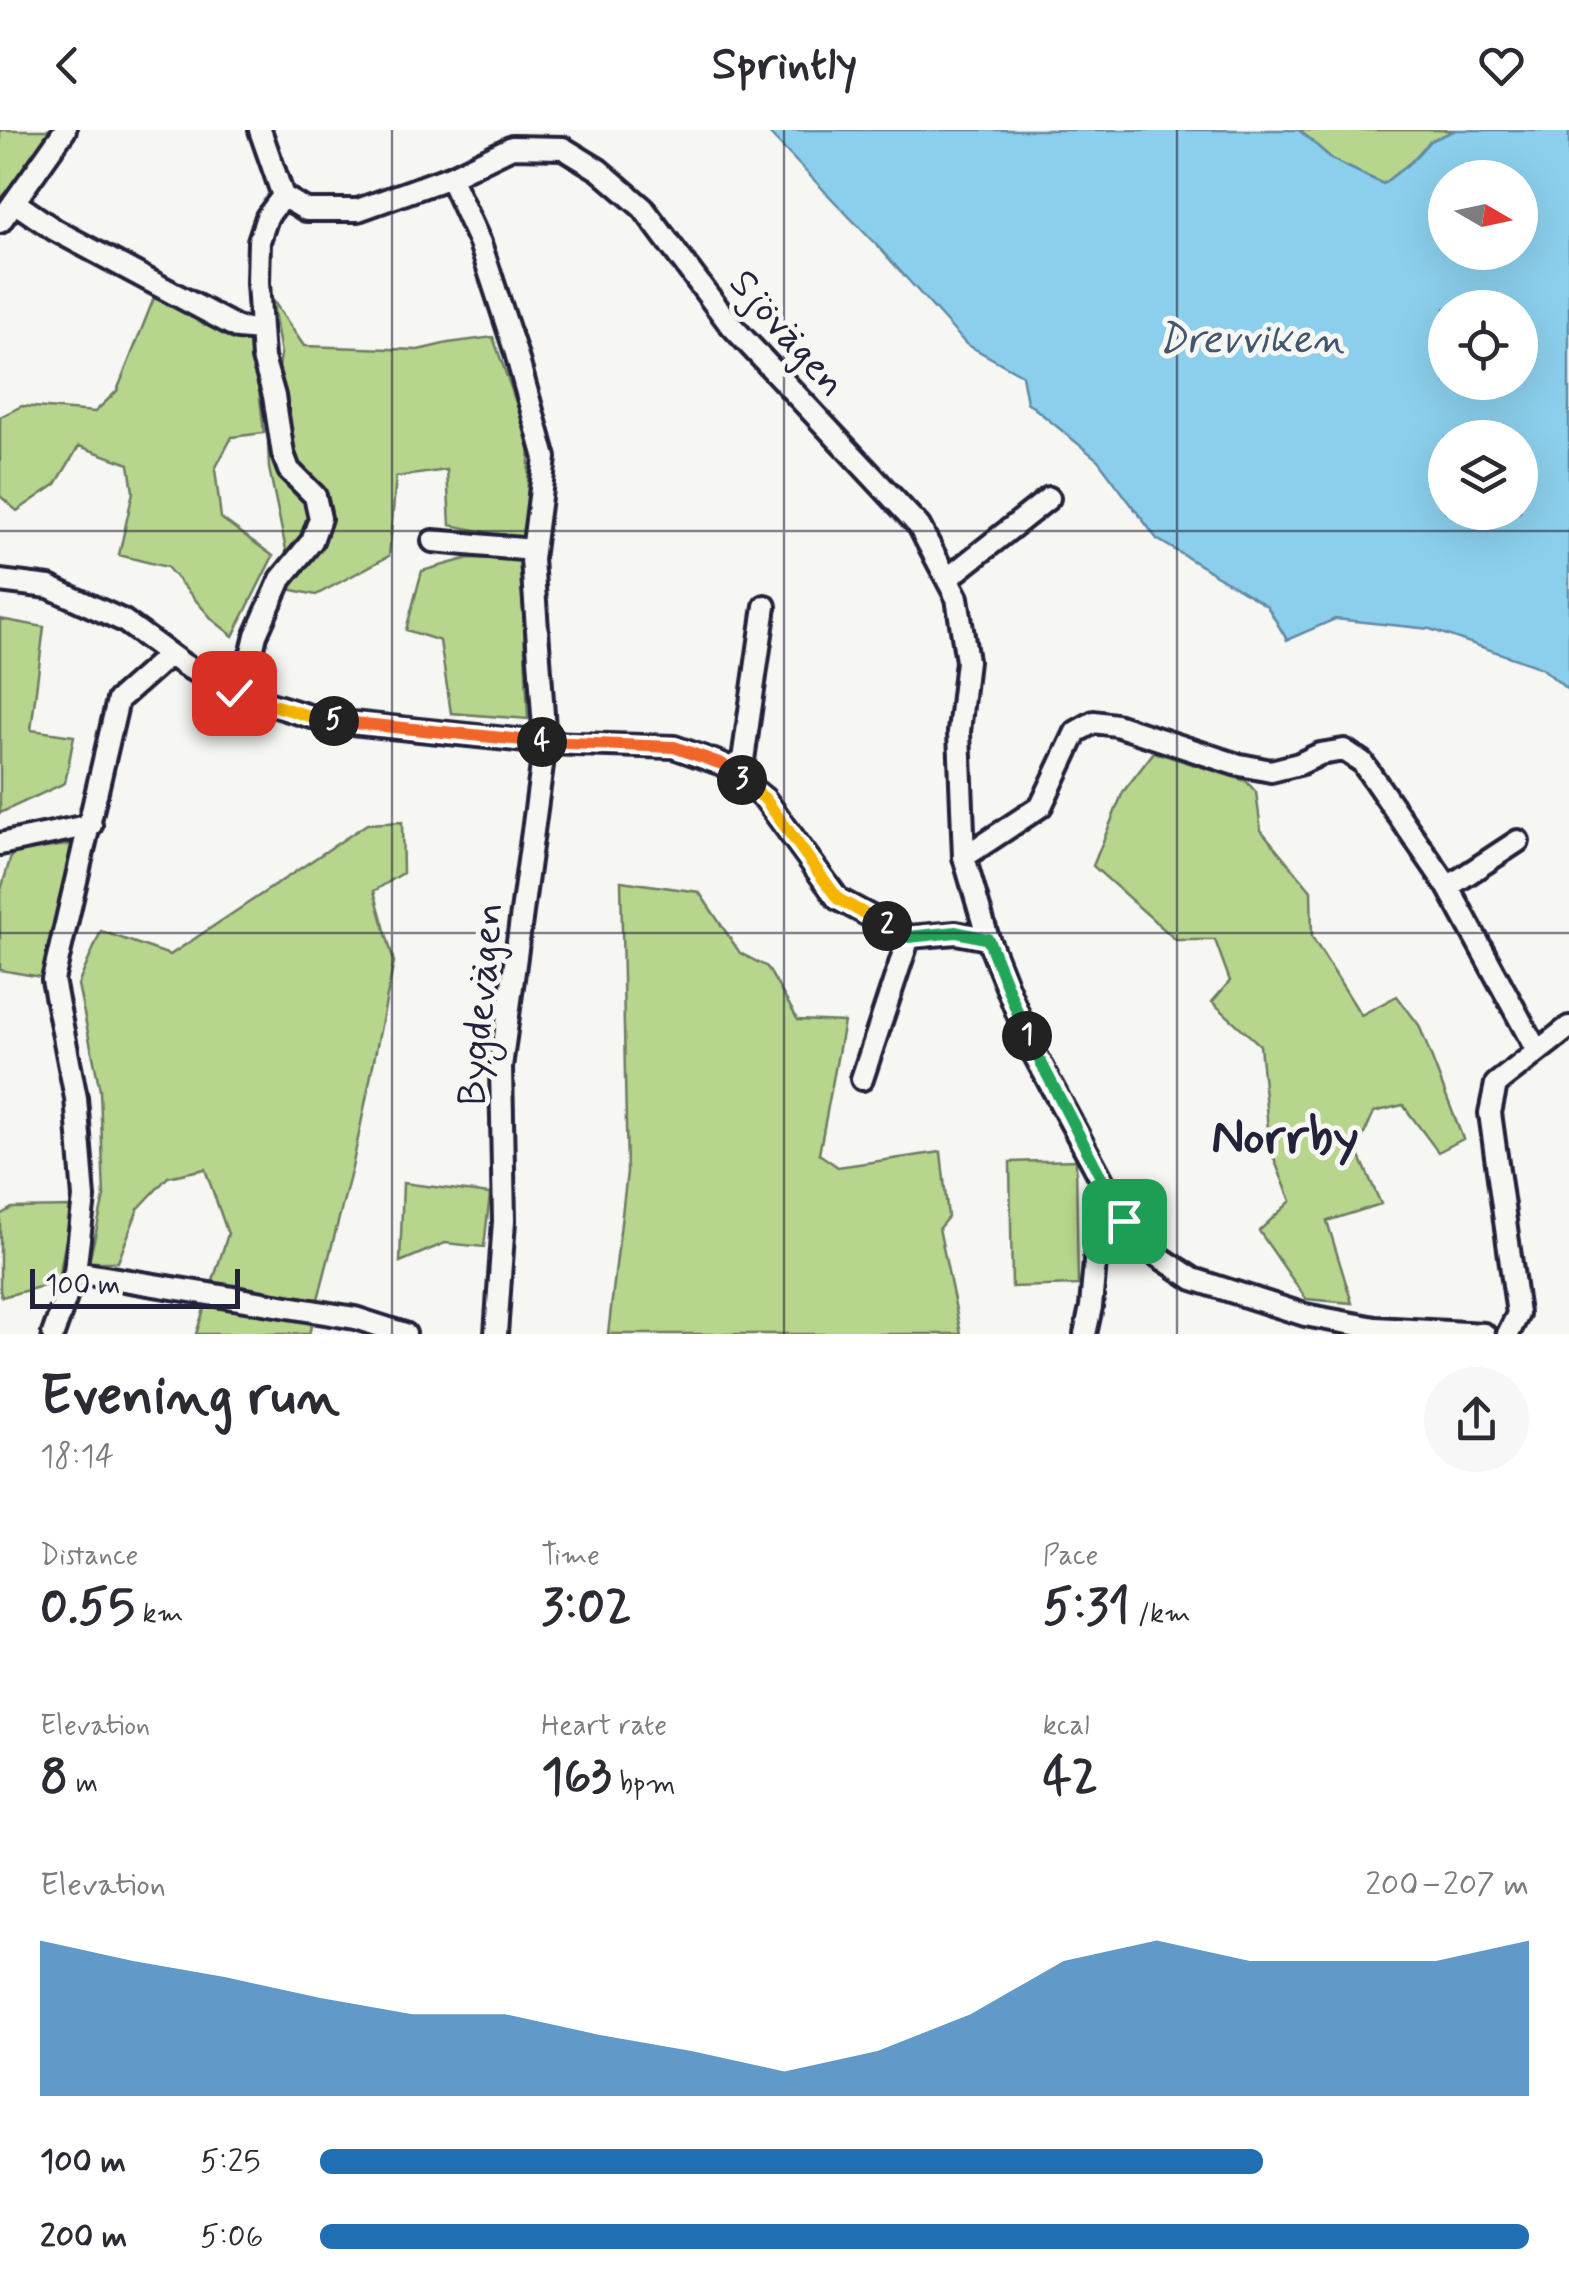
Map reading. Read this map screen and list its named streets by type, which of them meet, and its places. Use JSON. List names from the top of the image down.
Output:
{
  "streets": {
    "street": ["Sjövägen", "Bygdevägen"]
  },
  "crossings": [
    ["Sjövägen", "Bygdevägen"]
  ],
  "districts": ["Norrby"],
  "water": ["Drevviken"],
  "scale_bar": "100 m",
  "north": "right",
  "page": {
    "header": "Sprintly",
    "pins": [
      "5",
      "4",
      "3",
      "2",
      "1"
    ],
    "scale": "100 m",
    "heading": ["Evening run", "18:14"],
    "stats": [
      ["Distance", "0.55 km"],
      ["Time", "3:02"],
      ["Pace", "5:31 /km"],
      ["Elevation", "8 m"],
      ["Heart rate", "163 bpm"],
      ["kcal", "42"]
    ],
    "chart": ["Elevation", "200–207 m"],
    "list": [
      {
        "name": "100 m",
        "note": "5:25"
      },
      {
        "name": "200 m",
        "note": "5:06"
      }
    ]
  }
}
